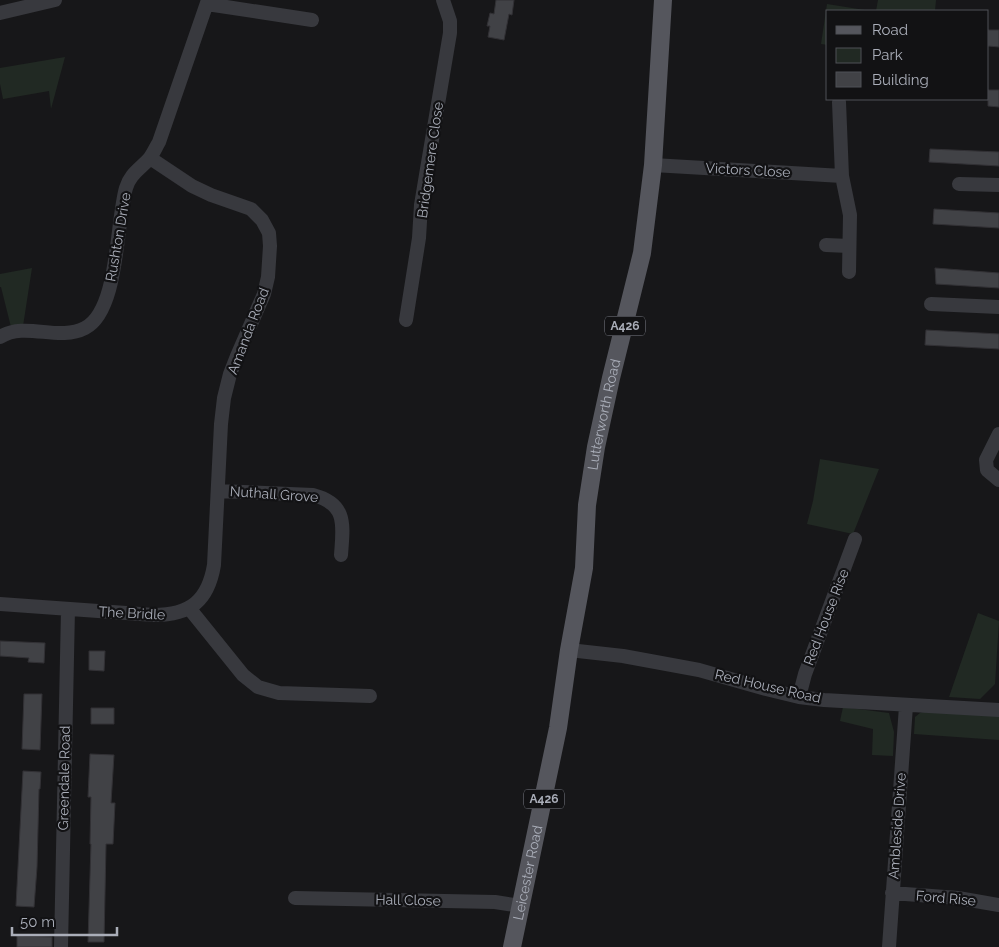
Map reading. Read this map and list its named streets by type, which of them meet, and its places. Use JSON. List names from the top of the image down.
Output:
{
  "streets": {
    "main road": ["A426", "Lutterworth Road", "Leicester Road"],
    "street": [
      "Bridgemere Close",
      "Victors Close",
      "Rushton Drive",
      "Amanda Road",
      "Nuthall Grove",
      "The Bridle",
      "Red House Rise",
      "Red House Road",
      "Greendale Road",
      "Ambleside Drive",
      "Ford Rise",
      "Hall Close"
    ]
  },
  "crossings": [
    ["Victors Close", "Lutterworth Road"],
    ["Rushton Drive", "Amanda Road"],
    ["Amanda Road", "The Bridle"],
    ["Lutterworth Road", "Red House Road"],
    ["Lutterworth Road", "Leicester Road"],
    ["Nuthall Grove", "The Bridle"],
    ["The Bridle", "Greendale Road"],
    ["Red House Rise", "Red House Road"],
    ["Red House Road", "Ambleside Drive"],
    ["Red House Road", "Leicester Road"],
    ["Ambleside Drive", "Ford Rise"],
    ["Leicester Road", "Hall Close"]
  ],
  "legend": ["Road", "Park", "Building"],
  "scale_bar": "50 m"
}
